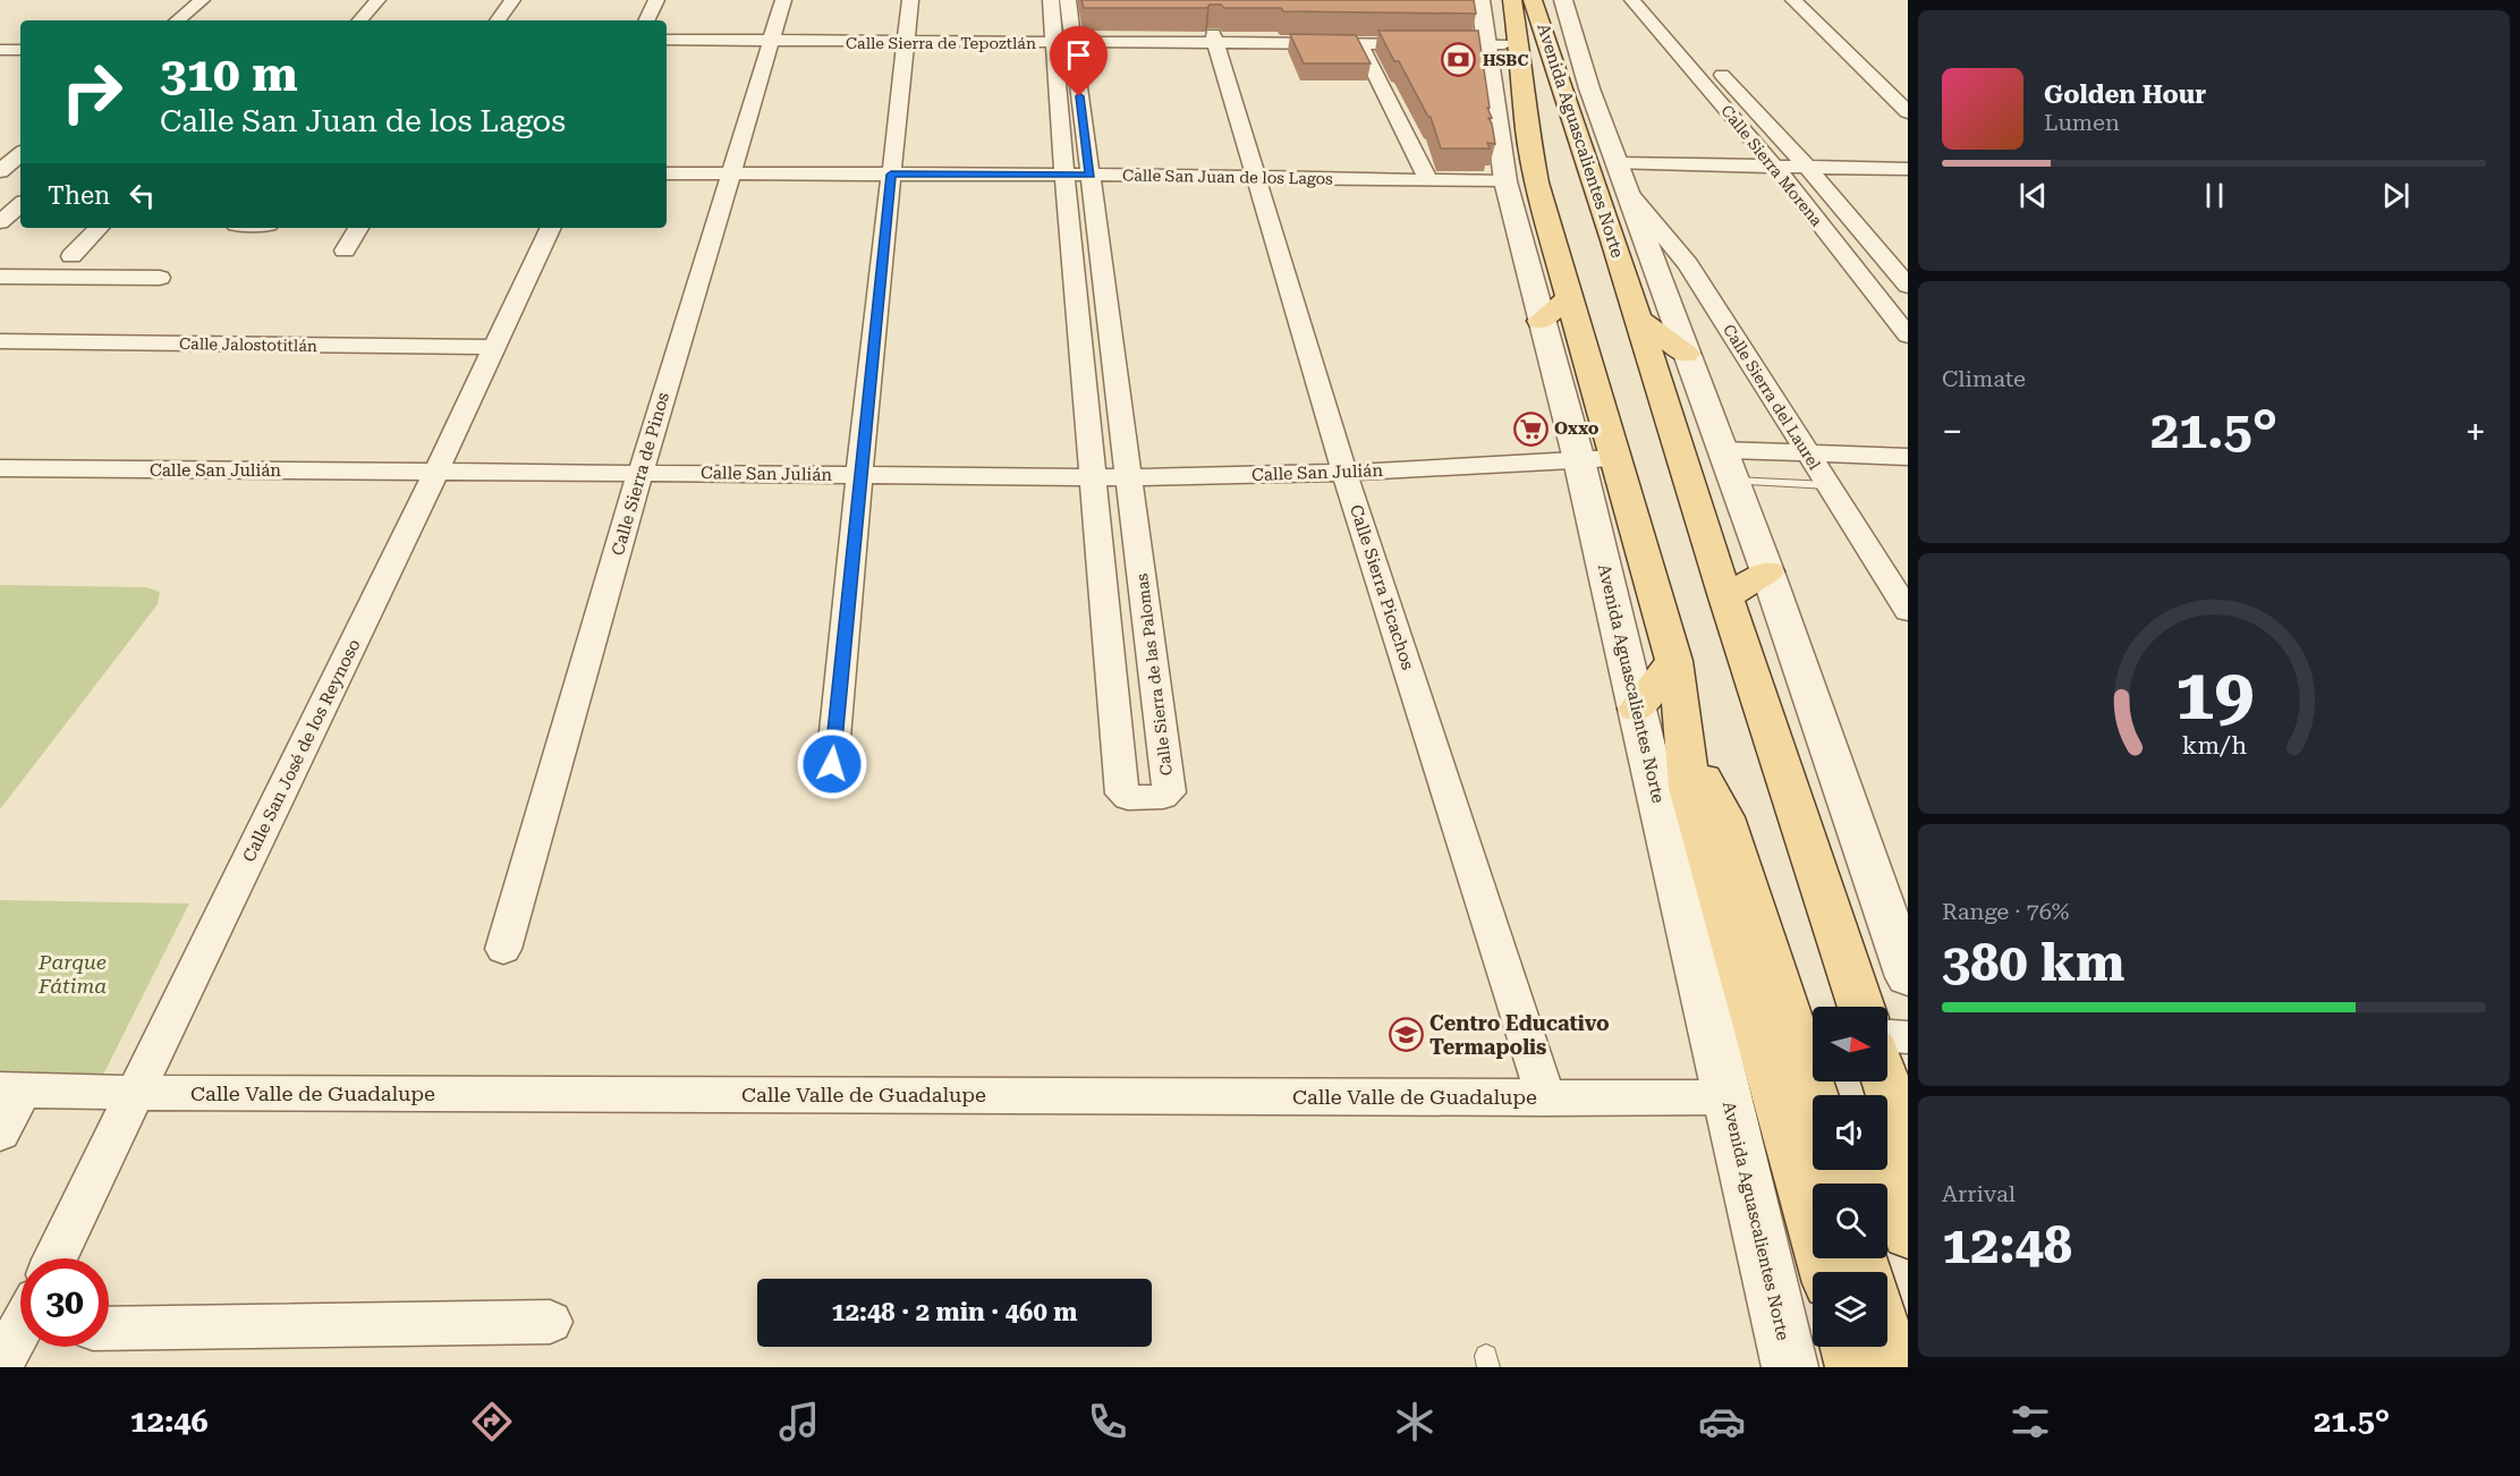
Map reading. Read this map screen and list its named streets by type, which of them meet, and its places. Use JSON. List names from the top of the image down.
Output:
{
  "streets": {
    "main road": ["Avenida Aguascalientes Norte"],
    "street": [
      "Calle Sierra de Tepoztlán",
      "Calle Sierra Morena",
      "Calle San Juan de los Lagos",
      "Calle Jalostotitlán",
      "Calle Sierra del Laurel",
      "Calle San Julián",
      "Calle Sierra de Pinos",
      "Calle Sierra Picachos",
      "Calle Sierra de las Palomas",
      "Calle San José de los Reynoso",
      "Calle Valle de Guadalupe"
    ]
  },
  "crossings": [
    ["Calle Sierra de Tepoztlán", "Avenida Aguascalientes Norte"],
    ["Calle Sierra de Tepoztlán", "Calle Sierra de Pinos"],
    ["Calle Sierra de Tepoztlán", "Calle Sierra Picachos"],
    ["Calle Sierra de Tepoztlán", "Calle Sierra de las Palomas"],
    ["Avenida Aguascalientes Norte", "Calle San Juan de los Lagos"],
    ["Avenida Aguascalientes Norte", "Calle Sierra del Laurel"],
    ["Avenida Aguascalientes Norte", "Calle San Julián"],
    ["Avenida Aguascalientes Norte", "Calle Valle de Guadalupe"],
    ["Calle San Juan de los Lagos", "Calle Sierra de Pinos"],
    ["Calle San Juan de los Lagos", "Calle Sierra Picachos"],
    ["Calle San Juan de los Lagos", "Calle Sierra de las Palomas"],
    ["Calle Jalostotitlán", "Calle San José de los Reynoso"],
    ["Calle San Julián", "Calle Sierra de Pinos"],
    ["Calle San Julián", "Calle Sierra Picachos"],
    ["Calle San Julián", "Calle Sierra de las Palomas"],
    ["Calle San Julián", "Calle San José de los Reynoso"],
    ["Calle Sierra Picachos", "Calle Valle de Guadalupe"],
    ["Calle San José de los Reynoso", "Calle Valle de Guadalupe"]
  ],
  "parks": ["Parque Fátima"],
  "places": {
    "bank": ["HSBC"],
    "supermarket": ["Oxxo"],
    "school or university": ["Centro Educativo Termapolis"]
  },
  "north": "right",
  "page": {
    "turn": ["310 m", "Calle San Juan de los Lagos"],
    "song": ["Golden Hour", "Lumen"],
    "then": "Then",
    "tile": [
      "Climate",
      ["Range · 76%", "380 km"],
      ["Arrival", "12:48"]
    ],
    "heat": ["−", "21.5°", "+"],
    "limit": "30",
    "trip": "12:48 · 2 min · 460 m",
    "tabs": ["12:46", "21.5°"],
    "gauge": ["19", "km/h"]
  }
}
